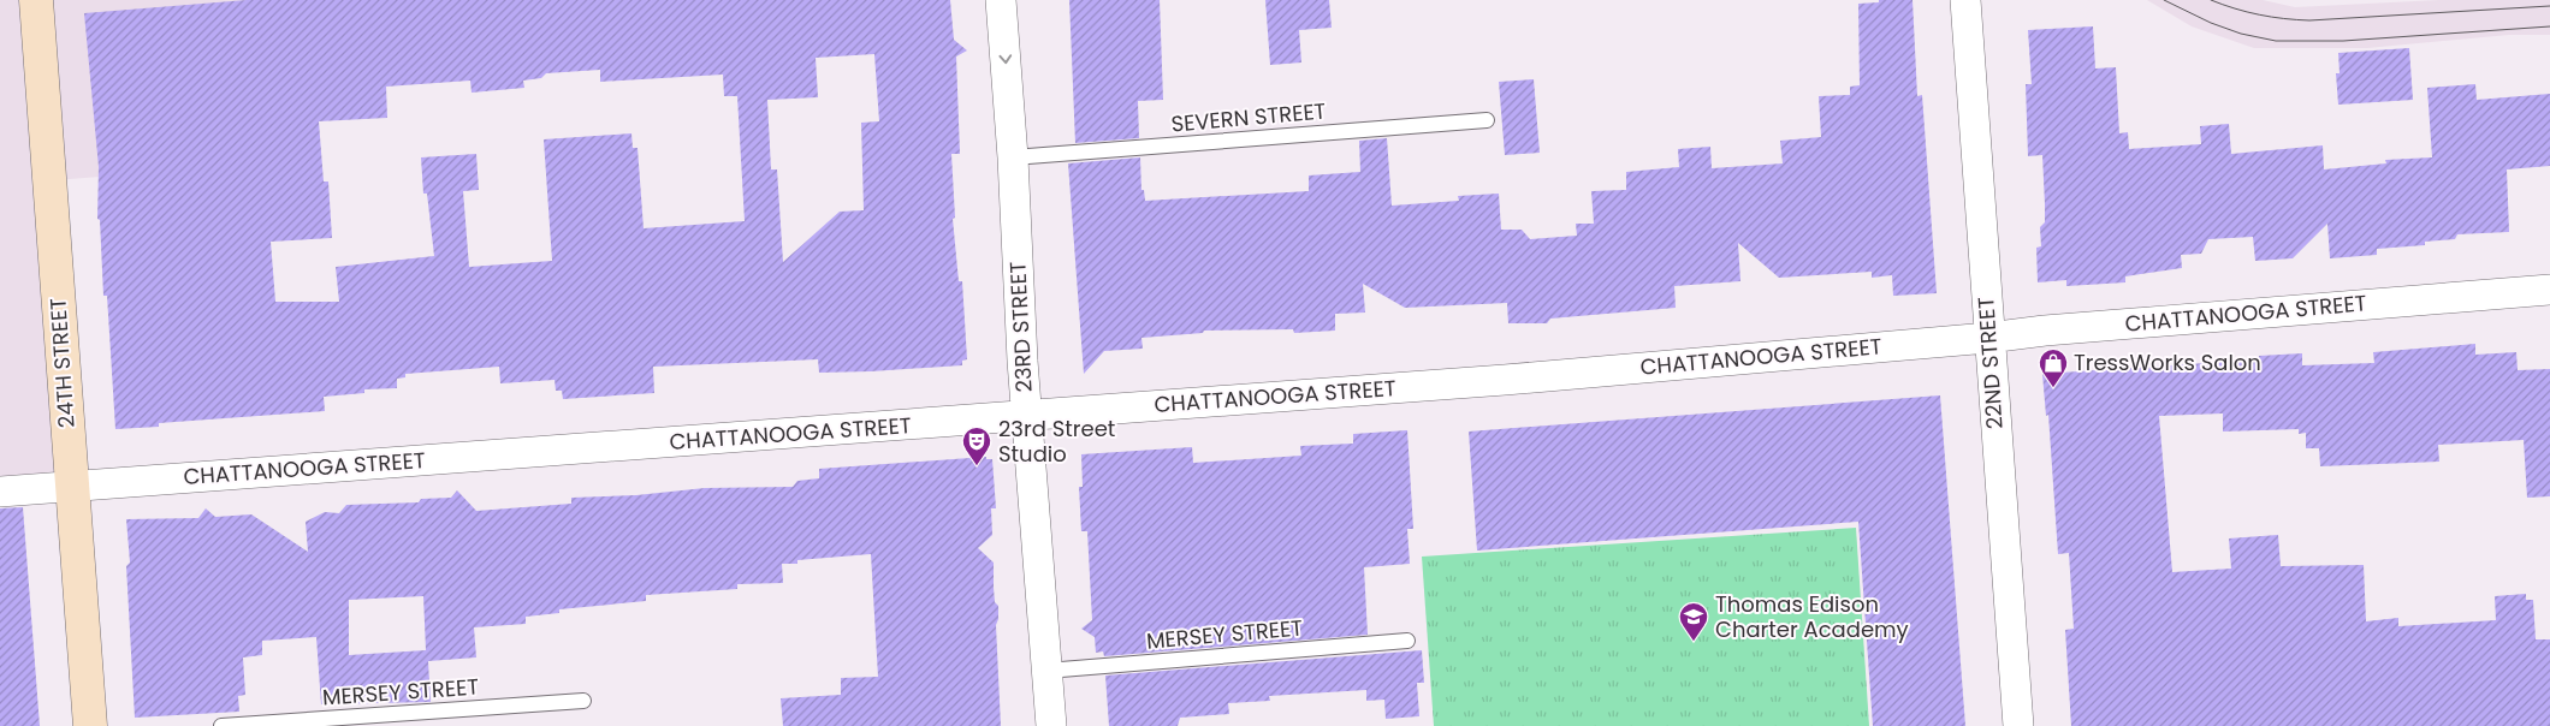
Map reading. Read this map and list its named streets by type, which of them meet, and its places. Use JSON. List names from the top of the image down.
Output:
{
  "streets": {
    "street": [
      "CHATTANOOGA STREET",
      "23RD STREET",
      "24TH STREET",
      "22ND STREET"
    ],
    "lane": ["SEVERN STREET", "MERSEY STREET"]
  },
  "crossings": [
    ["SEVERN STREET", "23RD STREET"],
    ["CHATTANOOGA STREET", "23RD STREET"],
    ["CHATTANOOGA STREET", "24TH STREET"],
    ["CHATTANOOGA STREET", "22ND STREET"],
    ["23RD STREET", "MERSEY STREET"]
  ],
  "places": {
    "shop": ["TressWorks Salon"],
    "theatre": ["23rd Street Studio"],
    "school or university": ["Thomas Edison Charter Academy"]
  }
}
